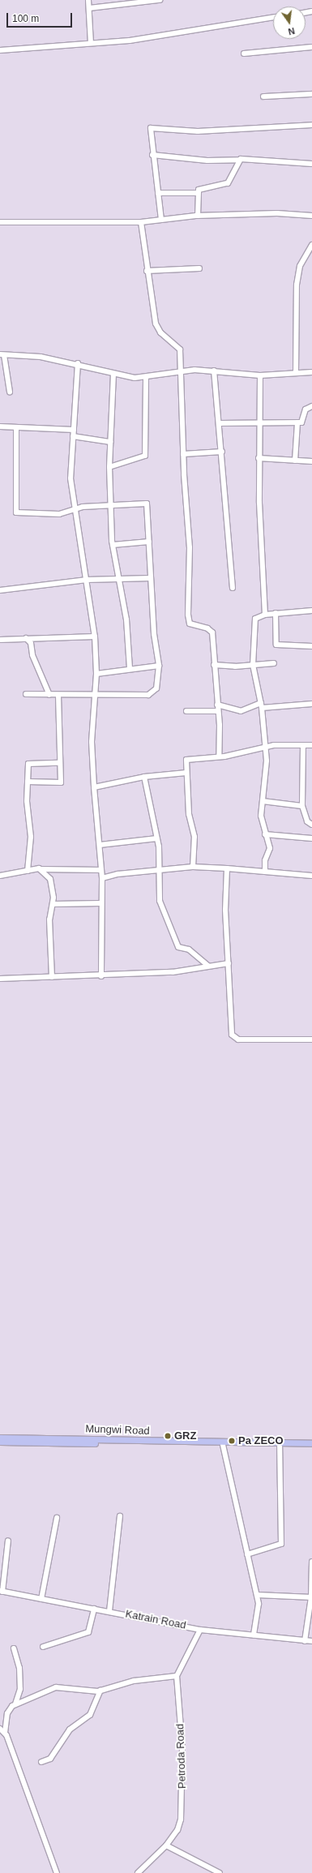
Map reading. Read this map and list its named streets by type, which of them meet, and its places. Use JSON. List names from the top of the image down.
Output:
{
  "streets": {
    "main road": ["Mungwi Road"],
    "street": ["Katrain Road", "Petroda Road"]
  },
  "places": ["GRZ", "Pa ZECO"],
  "scale_bar": "100 m",
  "north": "bottom"
}
